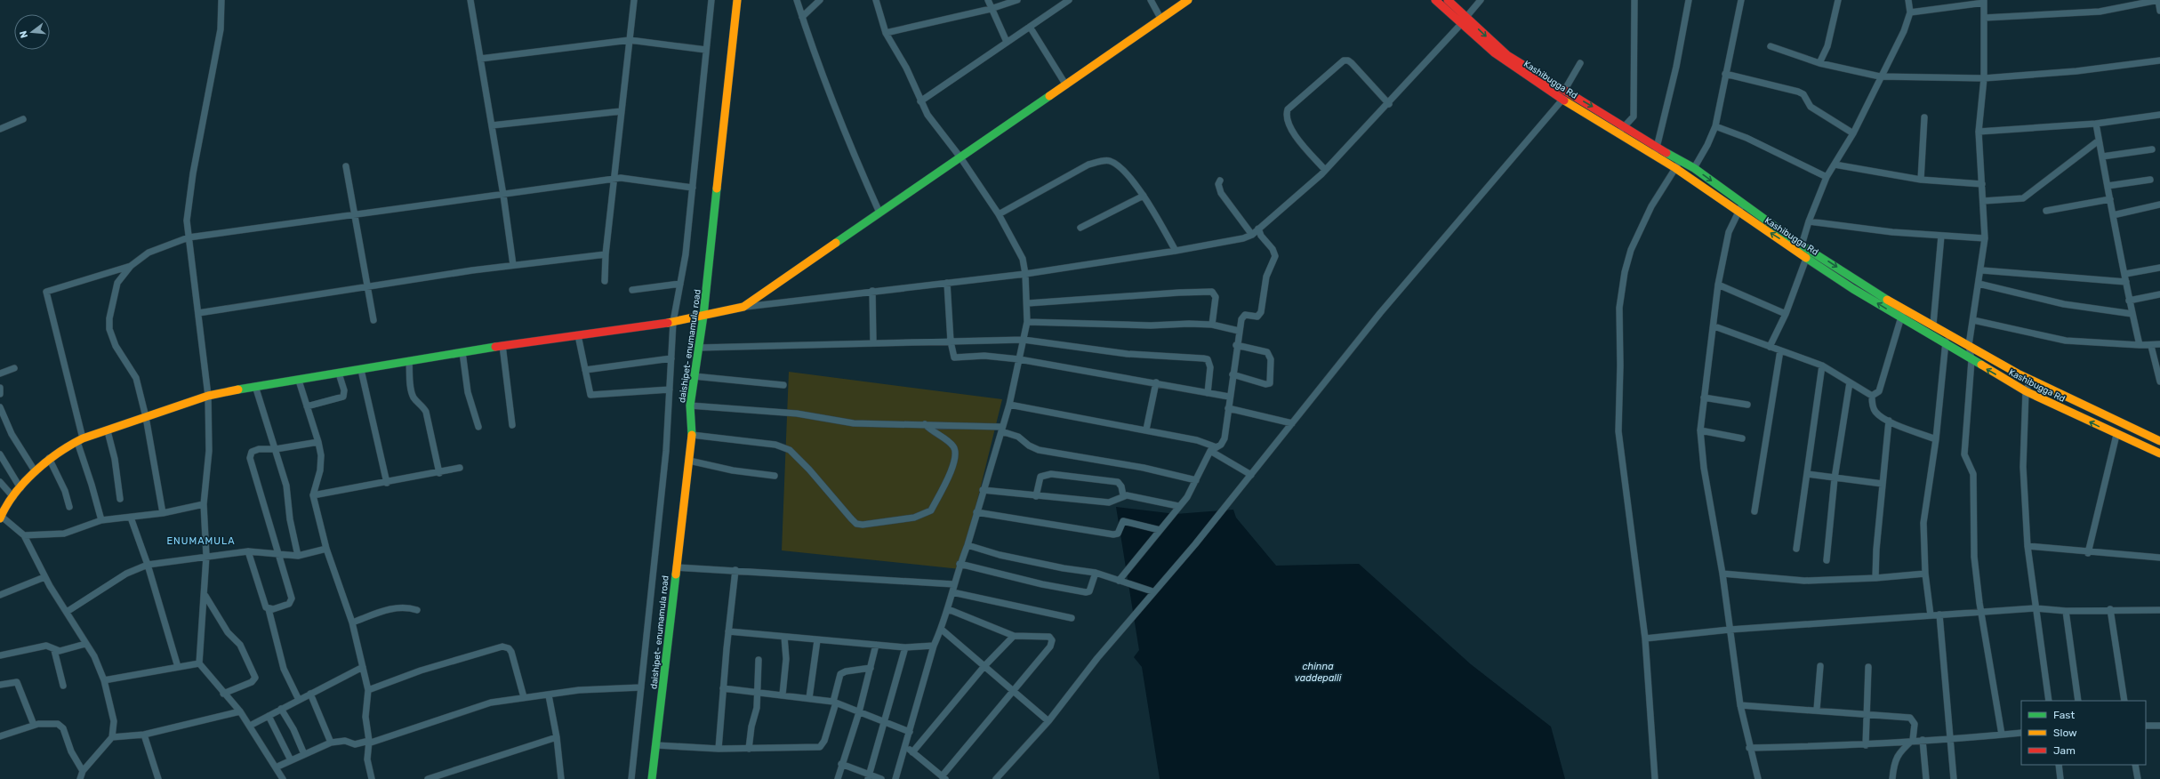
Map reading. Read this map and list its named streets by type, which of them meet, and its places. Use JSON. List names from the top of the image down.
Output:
{
  "streets": {
    "street": ["Kashibugga Rd", "daishipet- enumamula road"]
  },
  "districts": ["ENUMAMULA"],
  "water": ["chinna vaddepalli"],
  "legend": ["Fast", "Slow", "Jam"],
  "north": "left"
}
